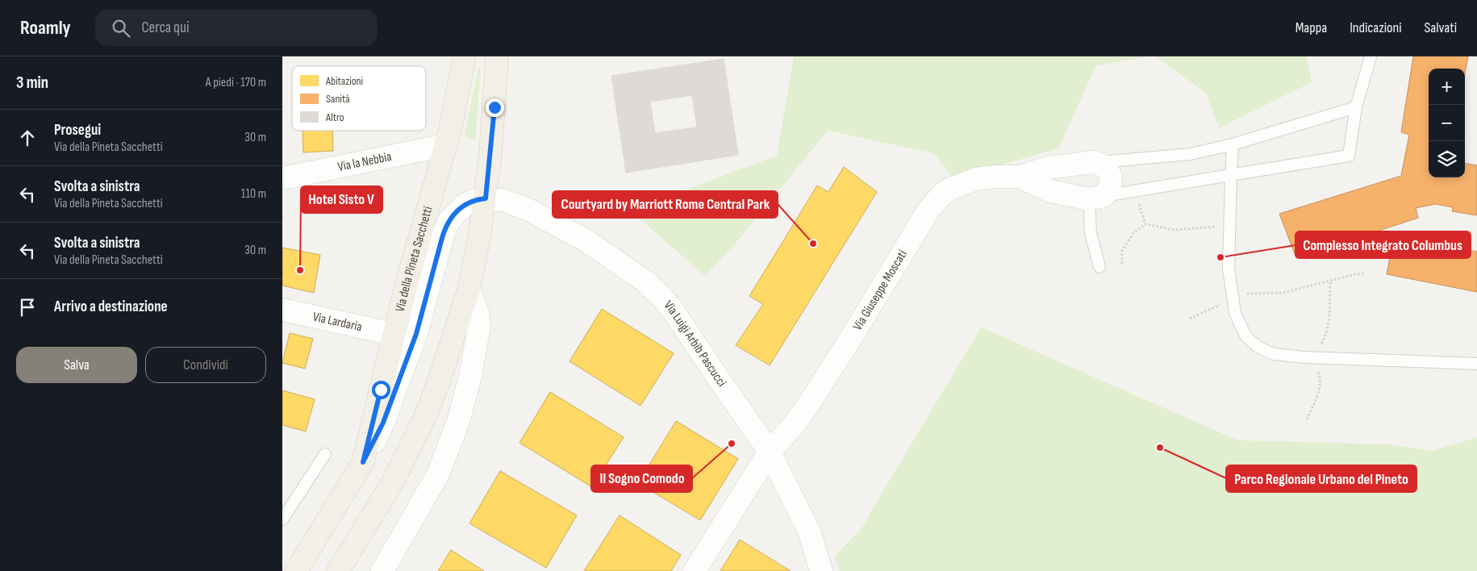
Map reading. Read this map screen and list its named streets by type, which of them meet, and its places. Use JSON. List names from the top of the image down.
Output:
{
  "streets": {
    "main road": ["Via della Pineta Sacchetti"],
    "street": [
      "Via la Nebbia",
      "Via Giuseppe Moscati",
      "Via Lardaria",
      "Via Luigi Arbib Pascucci"
    ]
  },
  "crossings": [
    ["Via la Nebbia", "Via della Pineta Sacchetti"],
    ["Via della Pineta Sacchetti", "Via Lardaria"],
    ["Via della Pineta Sacchetti", "Via Luigi Arbib Pascucci"],
    ["Via Giuseppe Moscati", "Via Luigi Arbib Pascucci"]
  ],
  "places": [
    "Courtyard by Marriott Rome Central Park",
    "Complesso Integrato Columbus",
    "Hotel Sisto V",
    "Il Sogno Comodo",
    "Parco Regionale Urbano del Pineto"
  ],
  "legend": ["Abitazioni", "Sanità", "Altro"],
  "page": {
    "header": "Roamly",
    "search": "Cerca qui",
    "nav": ["Mappa", "Indicazioni", "Salvati"],
    "heading": ["3 min", "A piedi · 170 m"],
    "map_buttons": ["+", "−"],
    "list": [
      ["Prosegui", "Via della Pineta Sacchetti", "30 m"],
      ["Svolta a sinistra", "Via della Pineta Sacchetti", "110 m"],
      ["Svolta a sinistra", "Via della Pineta Sacchetti", "30 m"],
      "Arrivo a destinazione"
    ],
    "buttons": ["Salva", "Condividi"]
  }
}
